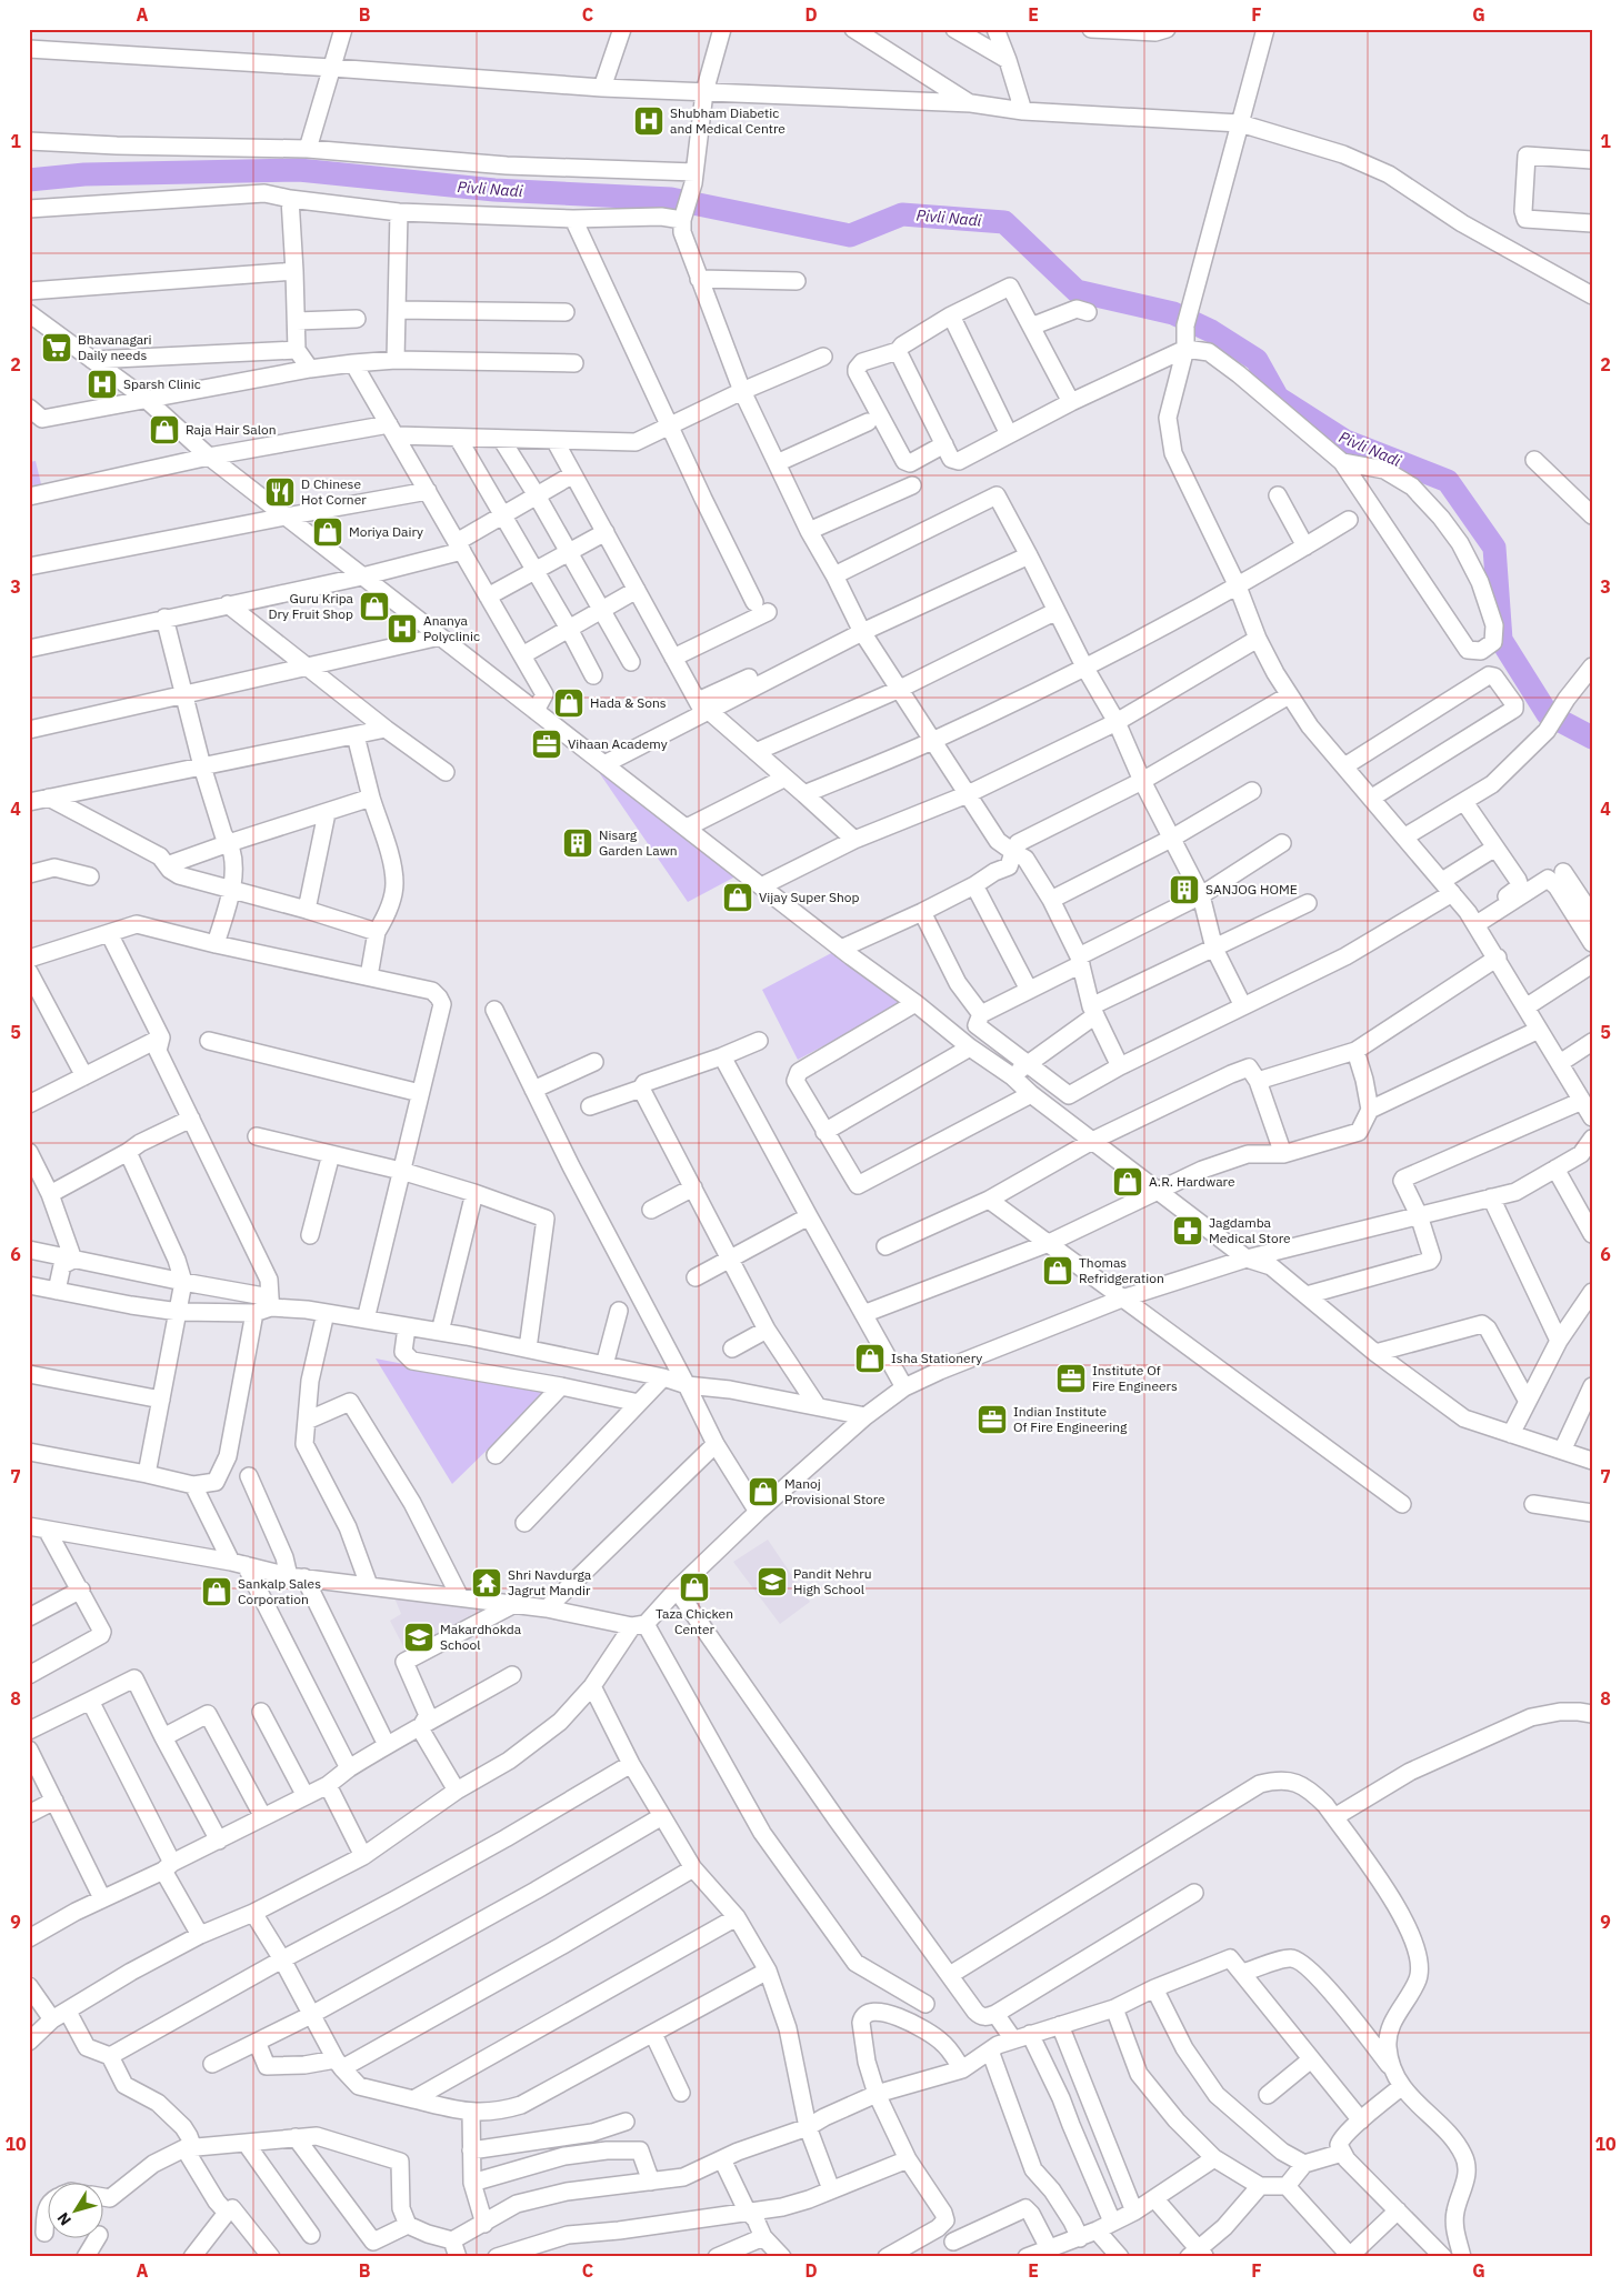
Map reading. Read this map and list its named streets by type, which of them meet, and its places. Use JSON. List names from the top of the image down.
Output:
{
  "water": ["Pivli Nadi"],
  "places": {
    "hospital": ["Shubham Diabetic and Medical Centre", "Sparsh Clinic", "Ananya Polyclinic"],
    "supermarket": ["Bhavanagari Daily needs"],
    "shop": [
      "Raja Hair Salon",
      "Moriya Dairy",
      "Guru Kripa Dry Fruit Shop",
      "Hada & Sons",
      "Vijay Super Shop",
      "A.R. Hardware",
      "Thomas Refridgeration",
      "Isha Stationery",
      "Manoj Provisional Store",
      "Taza Chicken Center",
      "Sankalp Sales Corporation"
    ],
    "restaurant": ["D Chinese Hot Corner"],
    "office": ["Vihaan Academy", "Institute Of Fire Engineers", "Indian Institute Of Fire Engineering"],
    "building": ["Nisarg Garden Lawn", "SANJOG HOME"],
    "pharmacy": ["Jagdamba Medical Store"],
    "school or university": ["Pandit Nehru High School", "Makardhokda School"],
    "temple": ["Shri Navdurga Jagrut Mandir"]
  },
  "north": "bottom left",
  "grid": {
    "columns": [
      "A",
      "B",
      "C",
      "D",
      "E",
      "F",
      "G"
    ],
    "rows": [
      "1",
      "2",
      "3",
      "4",
      "5",
      "6",
      "7",
      "8",
      "9",
      "10"
    ]
  }
}
